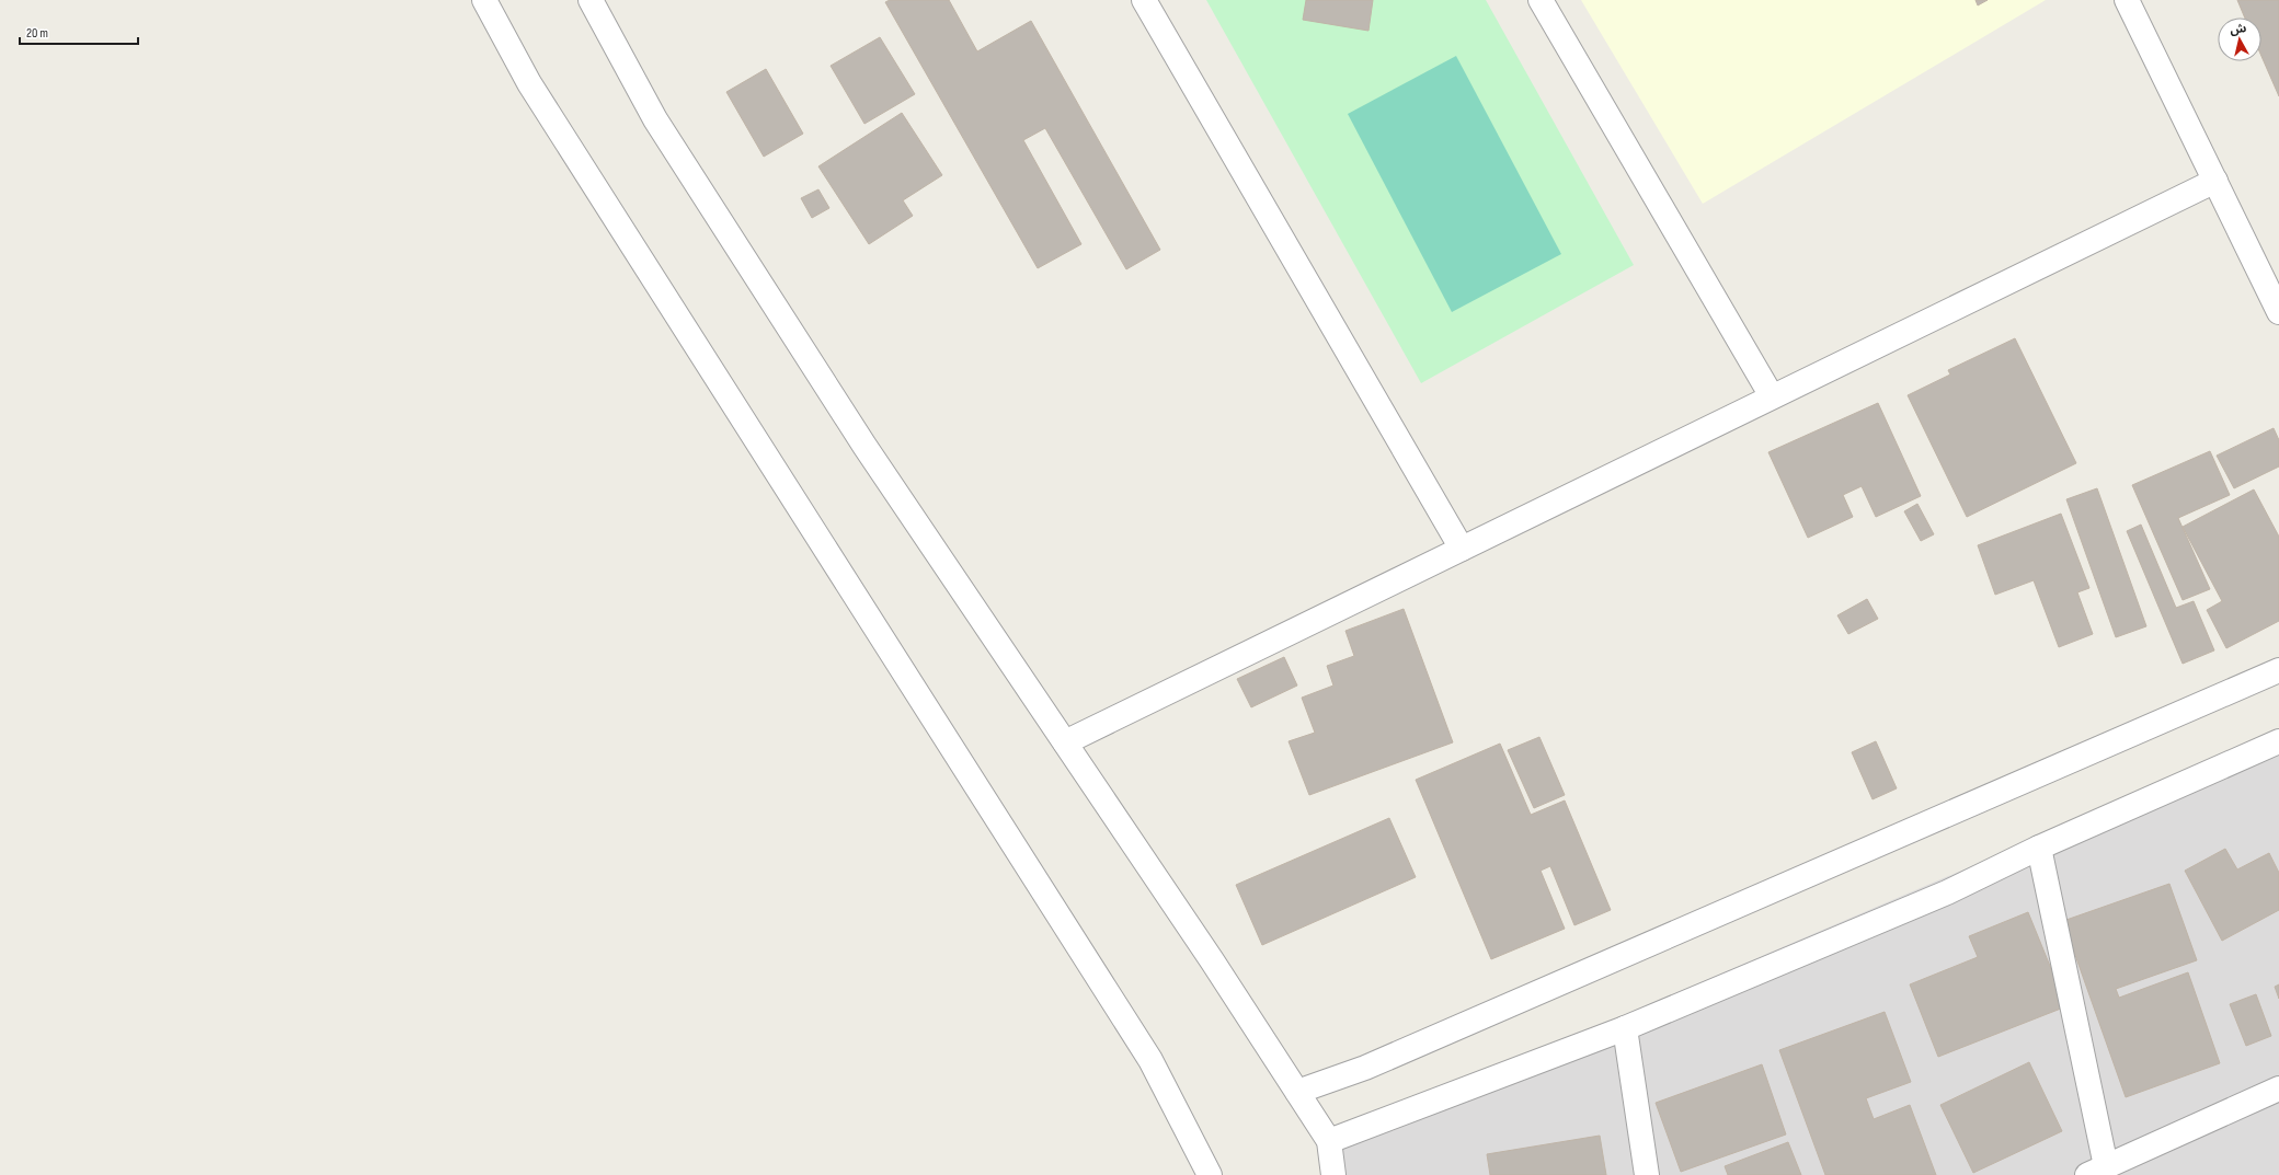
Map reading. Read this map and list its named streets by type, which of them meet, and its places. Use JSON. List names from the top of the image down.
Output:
{
  "scale_bar": "20 m",
  "north": "top"
}
